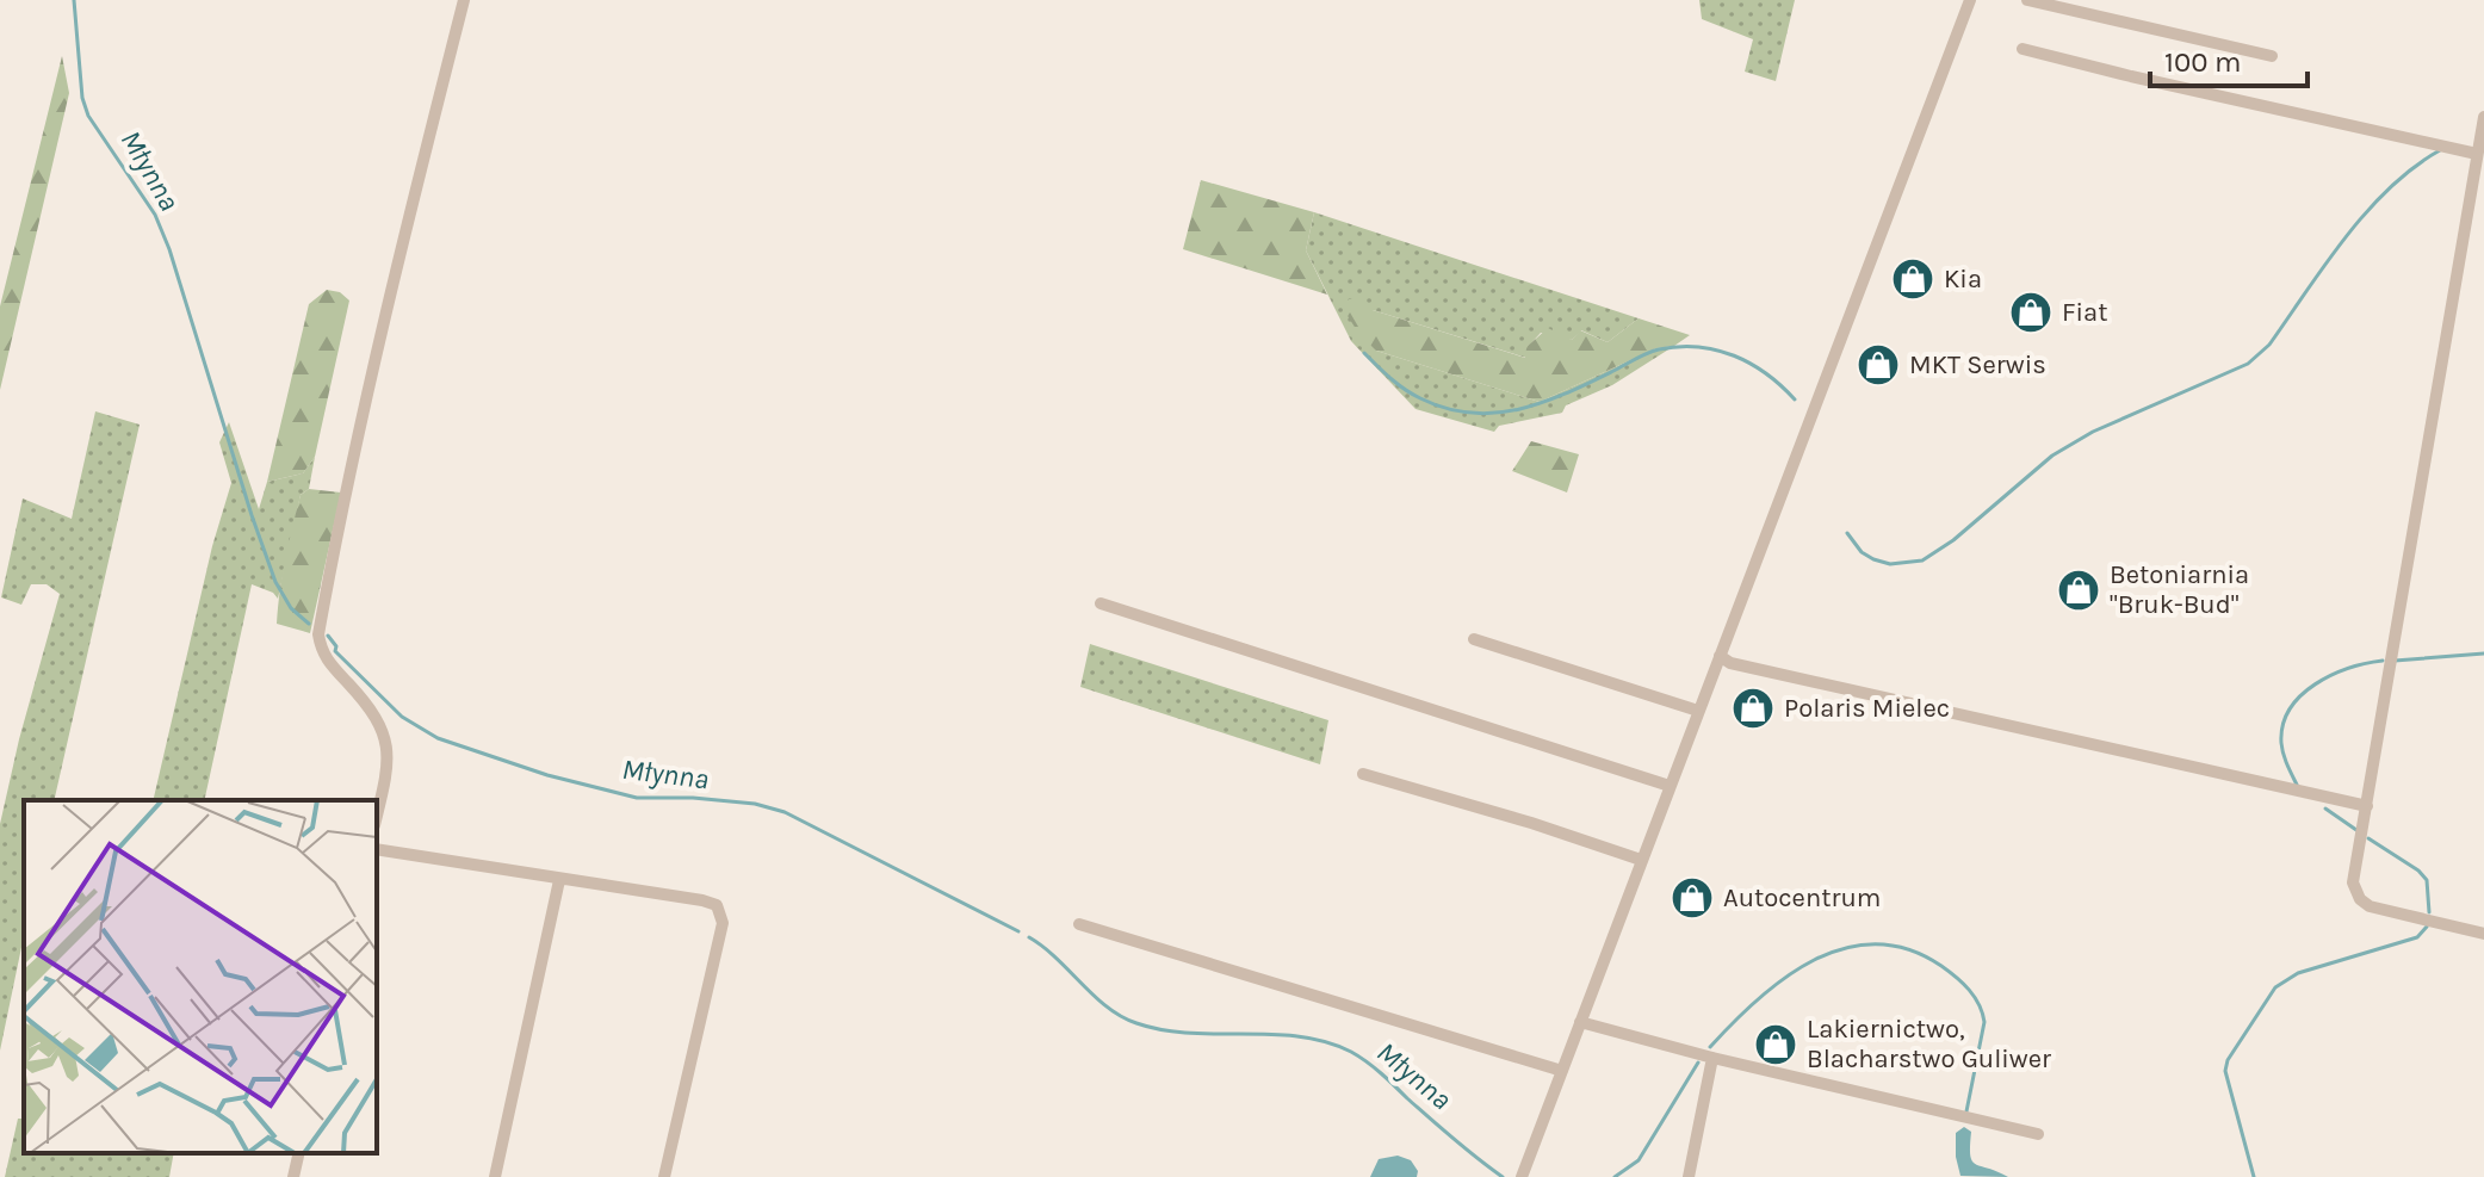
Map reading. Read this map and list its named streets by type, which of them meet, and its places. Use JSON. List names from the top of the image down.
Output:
{
  "water": ["Młynna"],
  "places": {
    "shop": [
      "Kia",
      "Fiat",
      "MKT Serwis",
      "Betoniarnia \"Bruk-Bud\"",
      "Polaris Mielec",
      "Autocentrum",
      "Lakiernictwo, Blacharstwo Guliwer"
    ]
  },
  "scale_bar": "100 m"
}
